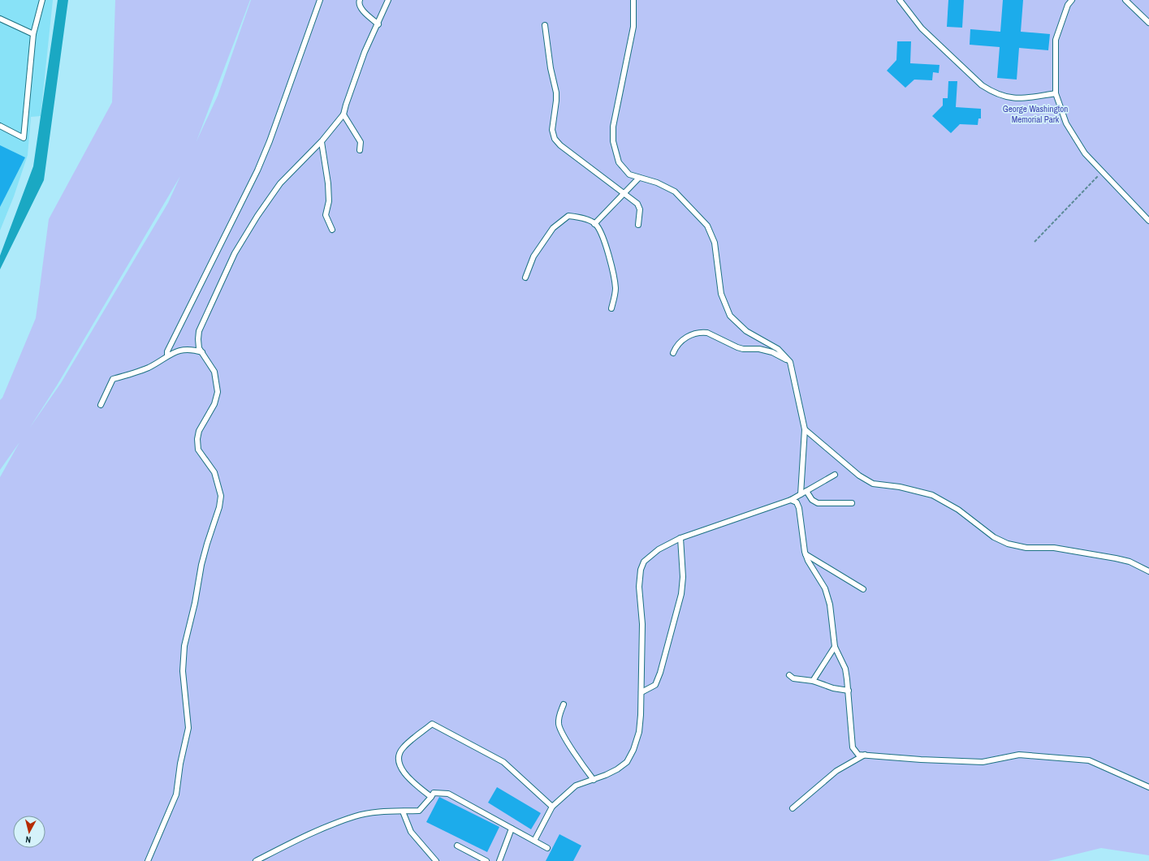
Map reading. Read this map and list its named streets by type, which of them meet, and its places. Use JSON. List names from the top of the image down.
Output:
{
  "parks": ["George Washington Memorial Park"],
  "north": "bottom"
}
